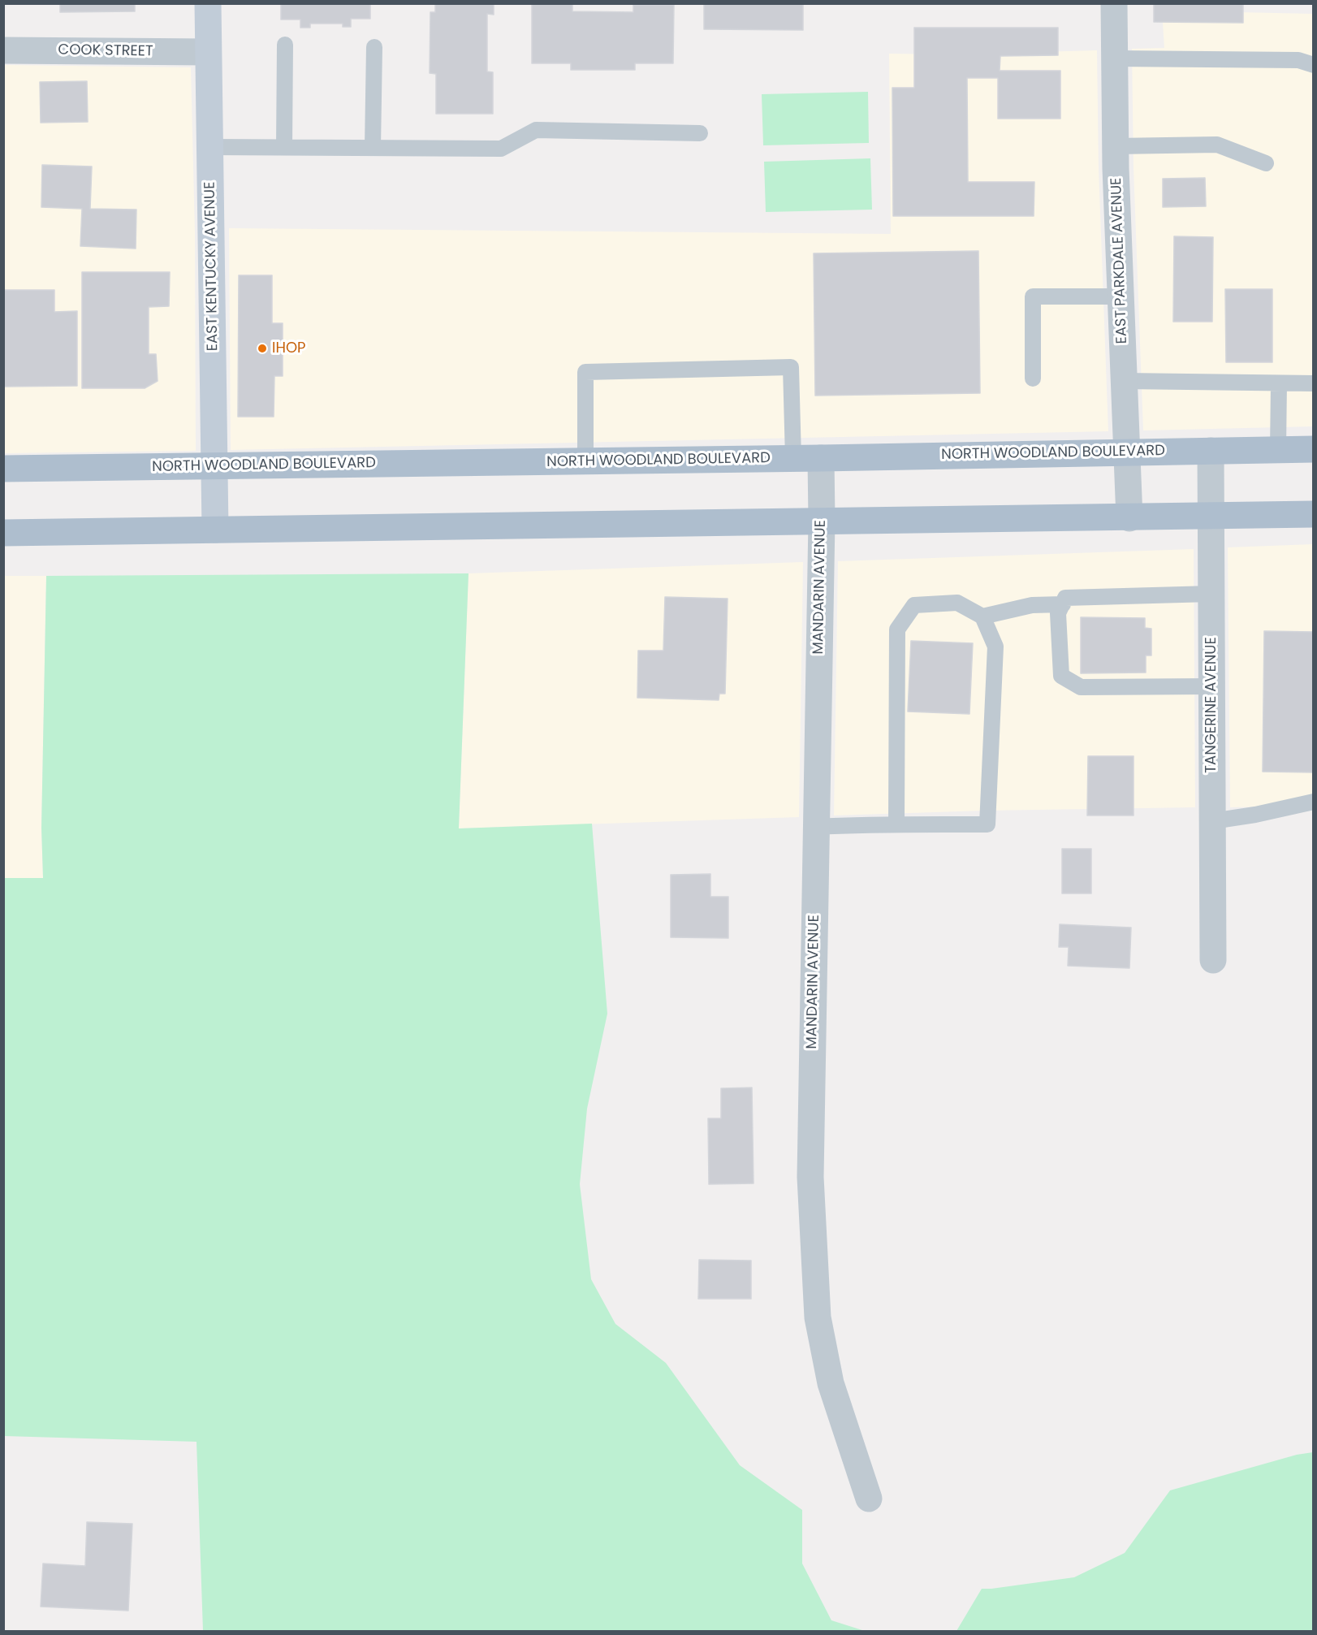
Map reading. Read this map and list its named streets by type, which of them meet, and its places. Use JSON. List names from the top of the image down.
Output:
{
  "streets": {
    "main road": ["NORTH WOODLAND BOULEVARD"],
    "street": [
      "COOK STREET",
      "EAST PARKDALE AVENUE",
      "EAST KENTUCKY AVENUE",
      "MANDARIN AVENUE",
      "TANGERINE AVENUE"
    ]
  },
  "crossings": [
    ["COOK STREET", "EAST KENTUCKY AVENUE"],
    ["EAST PARKDALE AVENUE", "NORTH WOODLAND BOULEVARD"],
    ["EAST KENTUCKY AVENUE", "NORTH WOODLAND BOULEVARD"],
    ["NORTH WOODLAND BOULEVARD", "MANDARIN AVENUE"],
    ["NORTH WOODLAND BOULEVARD", "TANGERINE AVENUE"]
  ],
  "places": ["IHOP"]
}
